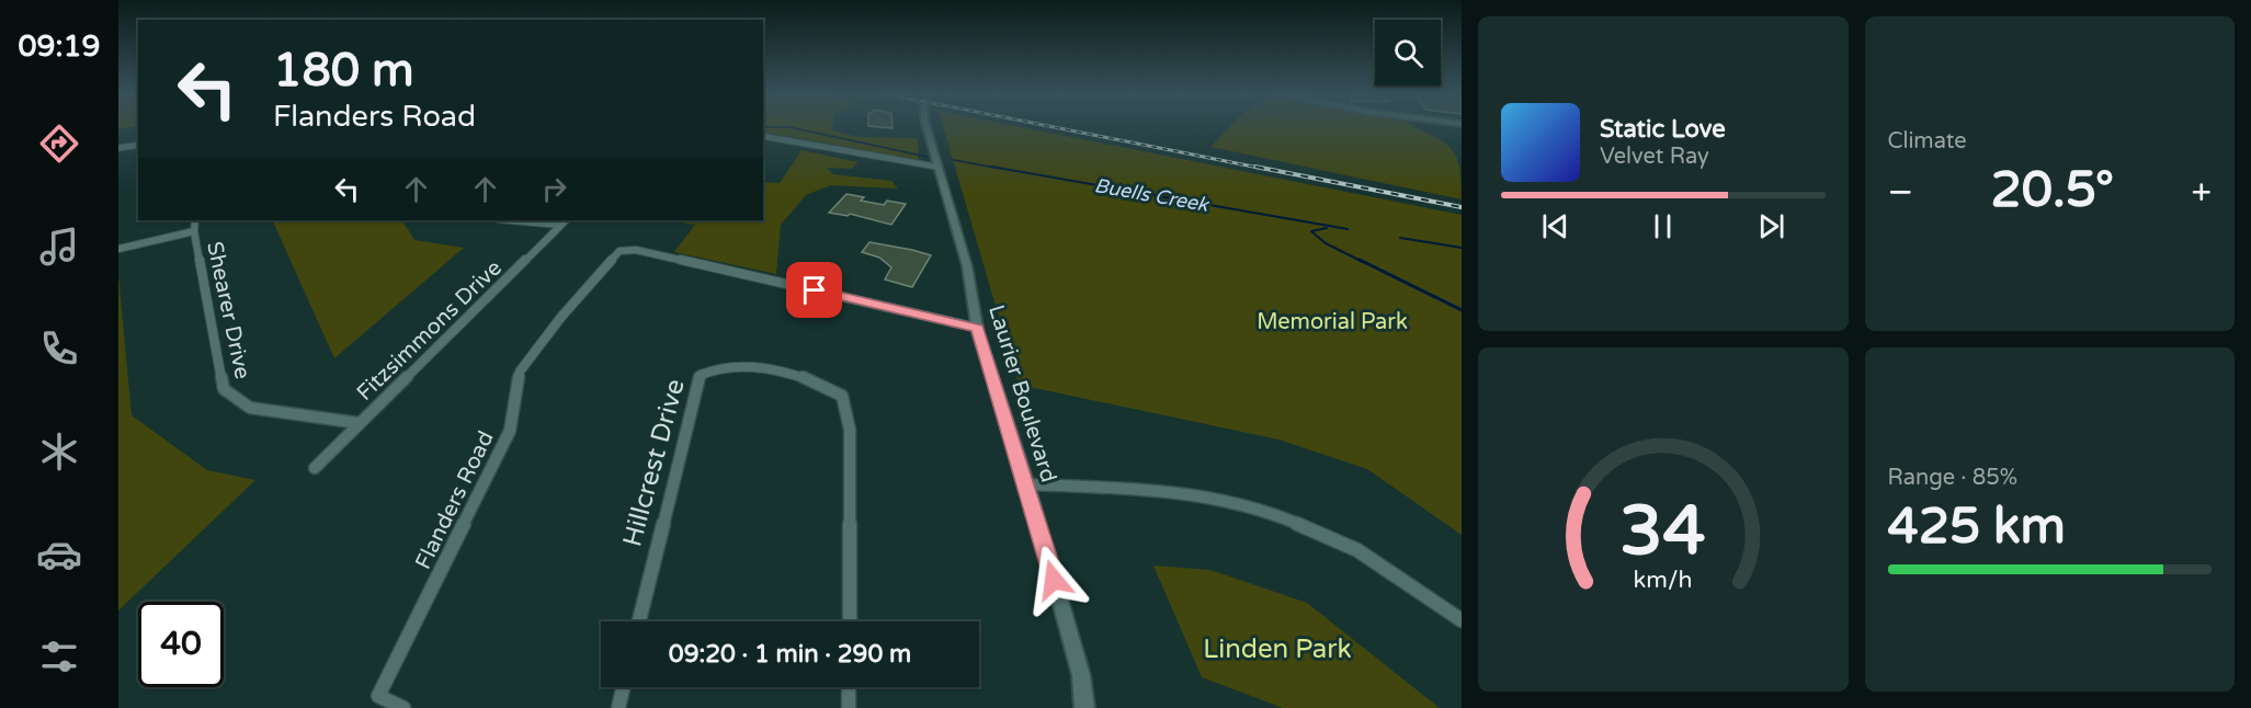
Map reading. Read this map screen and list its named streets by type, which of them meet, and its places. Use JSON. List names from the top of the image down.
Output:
{
  "streets": {
    "street": [
      "Shearer Drive",
      "Fitzsimmons Drive",
      "Laurier Boulevard",
      "Hillcrest Drive",
      "Flanders Road"
    ]
  },
  "crossings": [
    ["Shearer Drive", "Fitzsimmons Drive"],
    ["Laurier Boulevard", "Flanders Road"]
  ],
  "water": ["Buells Creek"],
  "parks": ["Memorial Park", "Linden Park"],
  "page": {
    "tabs": "09:19",
    "tile": [
      "Climate",
      ["Range · 85%", "425 km"]
    ],
    "turn": ["180 m", "Flanders Road"],
    "song": ["Static Love", "Velvet Ray"],
    "heat": ["−", "20.5°", "+"],
    "limit": "40",
    "trip": "09:20 · 1 min · 290 m",
    "gauge": ["34", "km/h"]
  }
}
